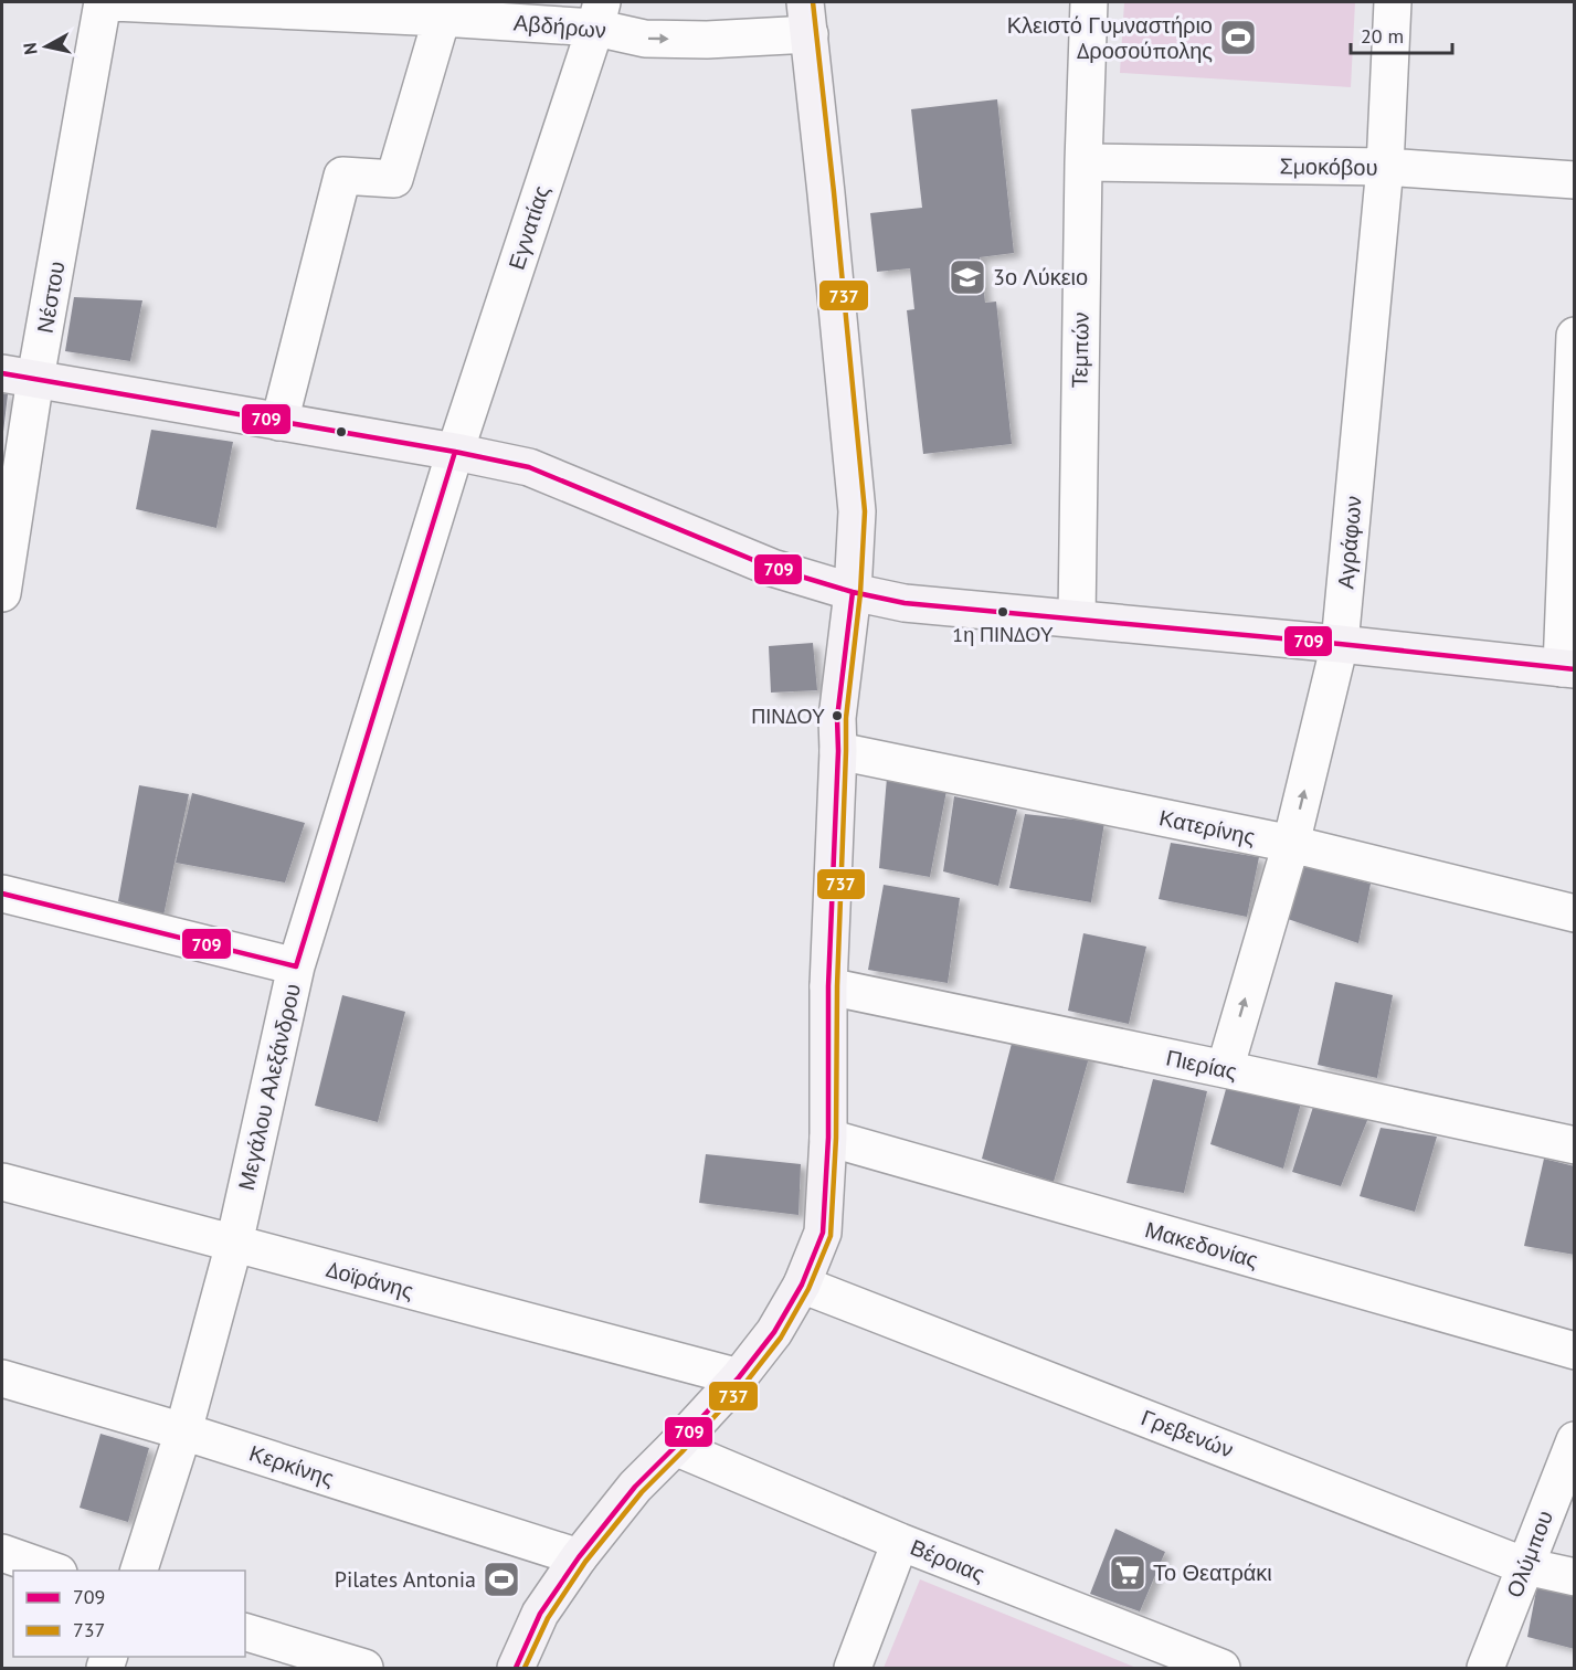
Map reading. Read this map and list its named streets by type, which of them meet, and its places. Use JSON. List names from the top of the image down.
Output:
{
  "streets": {
    "street": [
      "Αβδήρων",
      "Σμοκόβου",
      "Εγνατίας",
      "Νέστου",
      "Τεμπών",
      "Αγράφων",
      "Κατερίνης",
      "Πιερίας",
      "Μεγάλου Αλεξάνδρου",
      "Μακεδονίας",
      "Δοϊράνης",
      "Γρεβενών",
      "Κερκίνης",
      "Ολύμπου",
      "Βέροιας"
    ]
  },
  "crossings": [
    ["Αβδήρων", "Εγνατίας"],
    ["Σμοκόβου", "Τεμπών"],
    ["Σμοκόβου", "Αγράφων"],
    ["Εγνατίας", "Μεγάλου Αλεξάνδρου"],
    ["Αγράφων", "Κατερίνης"],
    ["Αγράφων", "Πιερίας"],
    ["Μεγάλου Αλεξάνδρου", "Δοϊράνης"],
    ["Μεγάλου Αλεξάνδρου", "Κερκίνης"],
    ["Γρεβενών", "Ολύμπου"]
  ],
  "one_way": ["Αγράφων"],
  "places": {
    "sports": ["Κλειστό Γυμναστήριο Δροσούπολης", "Pilates Antonia"],
    "school or university": ["3ο Λύκειο"],
    "other": ["1η ΠΙΝΔΟΥ", "ΠΙΝΔΟΥ"],
    "supermarket": ["Το Θεατράκι"]
  },
  "lines": ["transit line 737", "transit line 709"],
  "legend": ["709", "737"],
  "scale_bar": "20 m",
  "north": "left"
}
